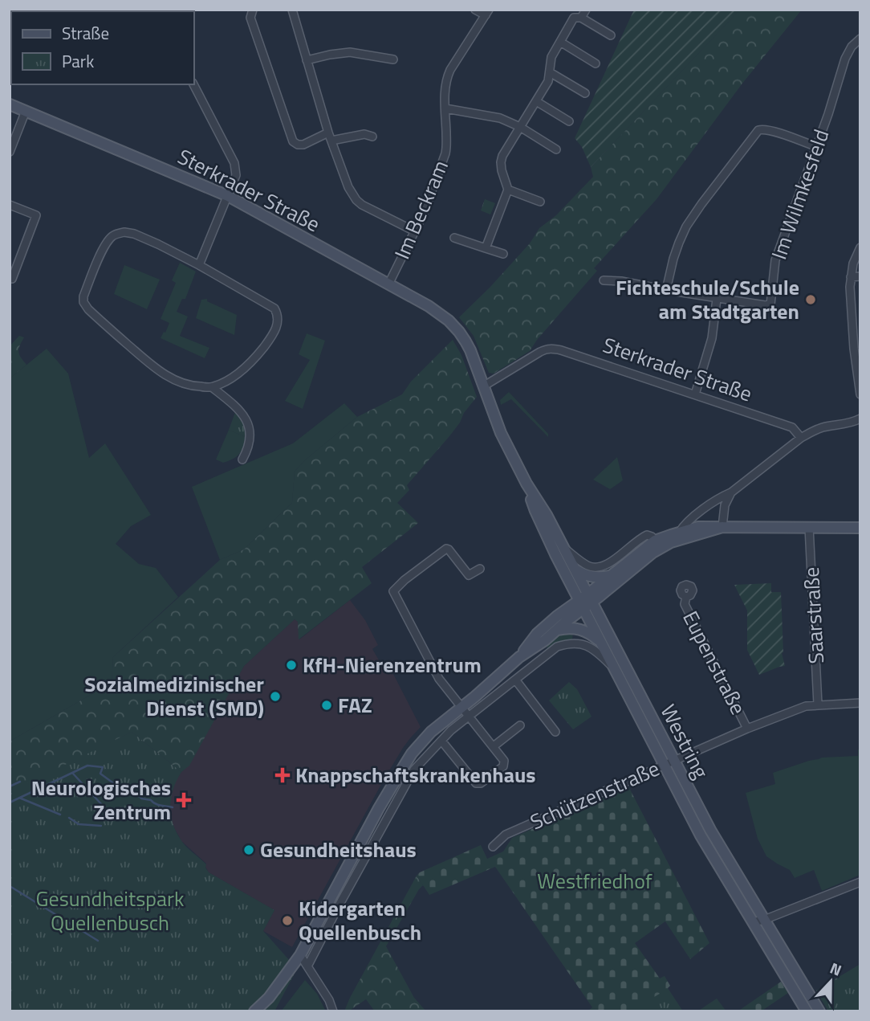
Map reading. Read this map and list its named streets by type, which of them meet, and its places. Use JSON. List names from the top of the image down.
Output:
{
  "streets": {
    "main road": ["Sterkrader Straße", "Westring"],
    "street": [
      "Im Wilmkesfeld",
      "Im Beckram",
      "Saarstraße",
      "Eupenstraße",
      "Schützenstraße"
    ]
  },
  "crossings": [
    ["Sterkrader Straße", "Im Beckram"],
    ["Sterkrader Straße", "Westring"],
    ["Saarstraße", "Schützenstraße"],
    ["Eupenstraße", "Schützenstraße"],
    ["Westring", "Schützenstraße"]
  ],
  "parks": ["Westfriedhof", "Gesundheitspark Quellenbusch"],
  "places": {
    "other": [
      "Fichteschule/Schule am Stadtgarten",
      "KfH-Nierenzentrum",
      "Sozialmedizinischer Dienst (SMD)",
      "FAZ",
      "Gesundheitshaus",
      "Kidergarten Quellenbusch"
    ],
    "health": ["Knappschaftskrankenhaus", "Neurologisches Zentrum"]
  },
  "legend": ["Straße", "Park"],
  "north": "top"
}
